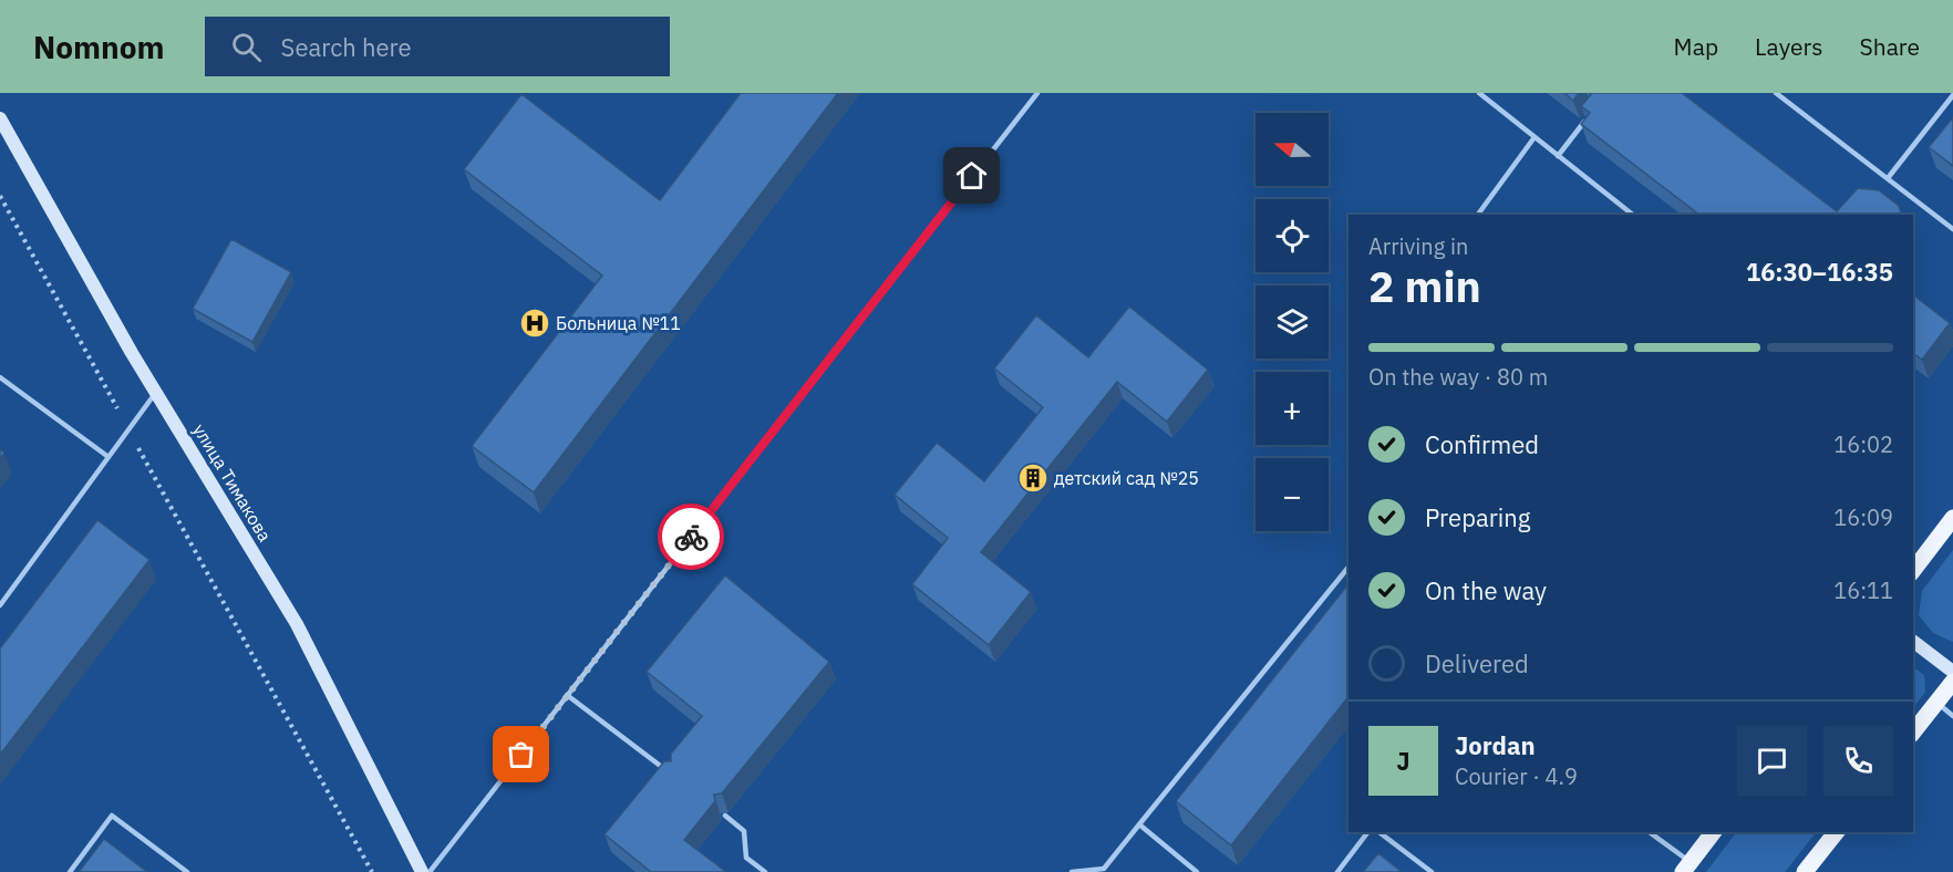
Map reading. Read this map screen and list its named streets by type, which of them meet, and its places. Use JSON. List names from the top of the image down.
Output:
{
  "streets": {
    "street": ["улица Тимакова"]
  },
  "places": {
    "hospital": ["Больница №11"],
    "building": ["детский сад №25"]
  },
  "north": "left",
  "page": {
    "header": "Nomnom",
    "search": "Search here",
    "nav": ["Map", "Layers", "Share"],
    "map_buttons": ["+", "−"],
    "heading": ["2 min", "Arriving in", "16:30–16:35"],
    "panel": ["Jordan", "Courier · 4.9"],
    "bar": "On the way · 80 m",
    "list": [
      ["Confirmed", "16:02"],
      ["Preparing", "16:09"],
      ["On the way", "16:11"],
      "Delivered"
    ],
    "round": "J"
  }
}
